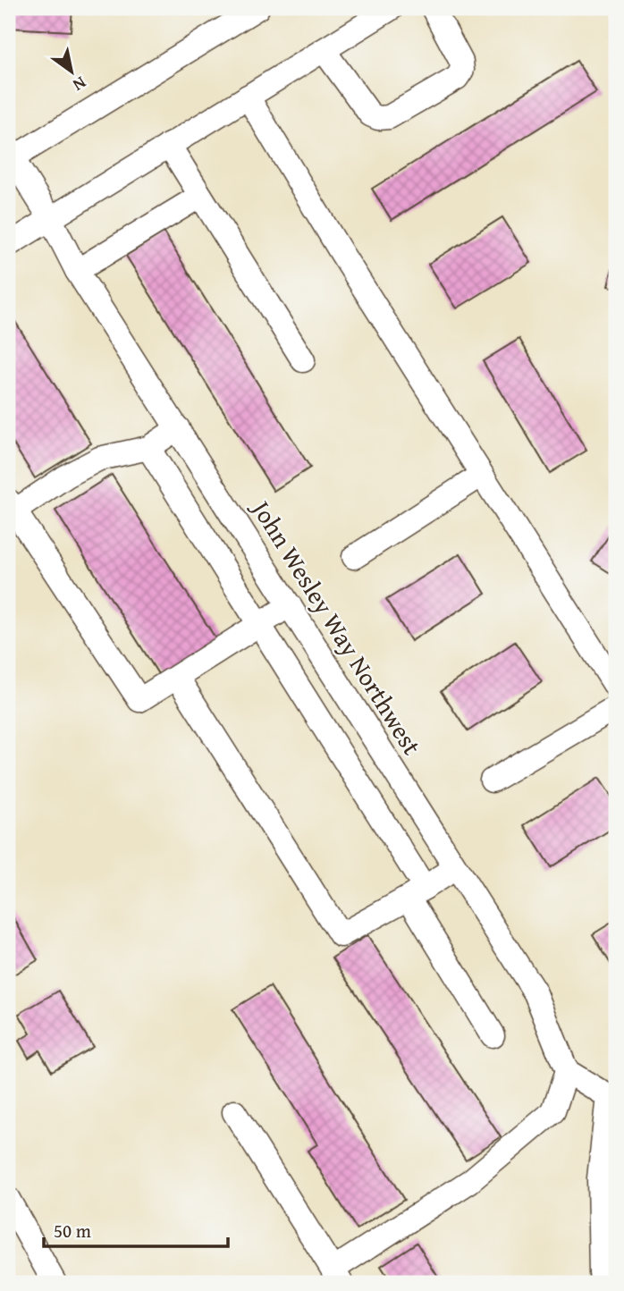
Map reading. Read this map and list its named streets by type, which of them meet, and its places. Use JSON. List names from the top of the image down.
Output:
{
  "streets": {
    "street": ["John Wesley Way Northwest"]
  },
  "scale_bar": "50 m",
  "north": "bottom right"
}
